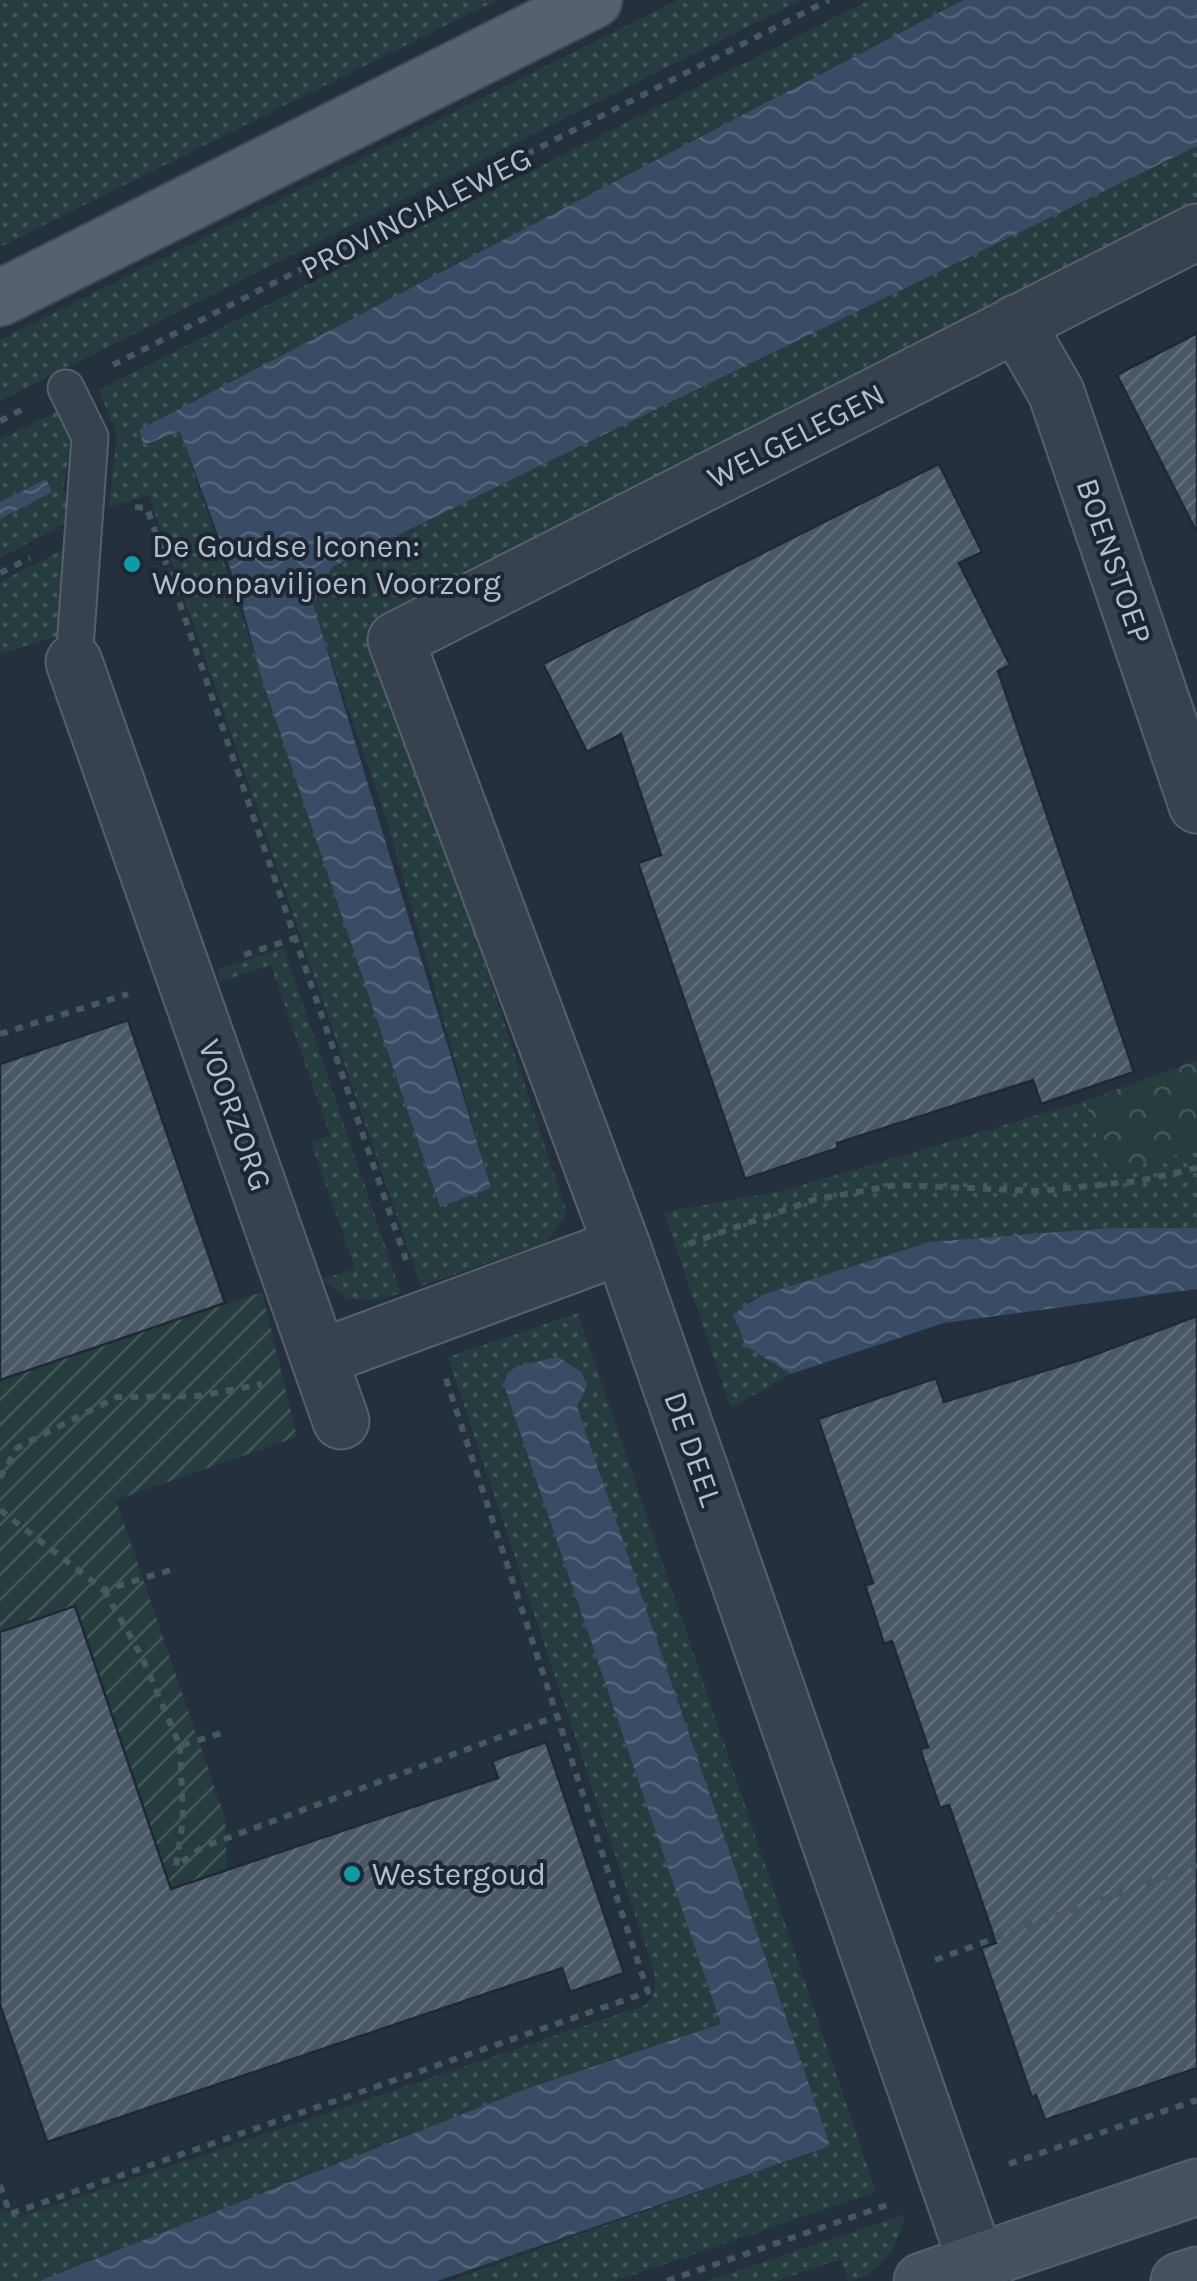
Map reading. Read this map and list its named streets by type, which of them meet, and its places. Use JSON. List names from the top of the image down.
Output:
{
  "streets": {
    "street": [
      "WELGELEGEN",
      "BOENSTOEP",
      "VOORZORG",
      "DE DEEL"
    ],
    "path": ["PROVINCIALEWEG"]
  },
  "crossings": [
    ["WELGELEGEN", "BOENSTOEP"],
    ["WELGELEGEN", "DE DEEL"]
  ],
  "places": ["De Goudse Iconen: Woonpaviljoen Voorzorg", "Westergoud"]
}
